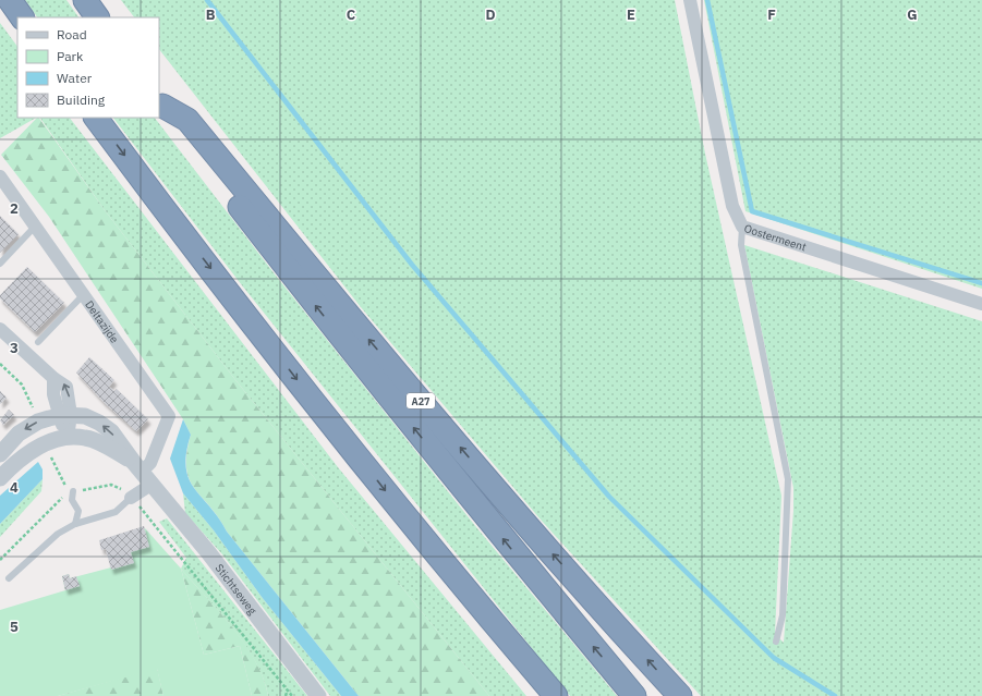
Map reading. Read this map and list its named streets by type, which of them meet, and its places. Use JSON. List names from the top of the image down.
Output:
{
  "streets": {
    "highway": ["A27"],
    "street": ["Oostermeent", "Deltazijde", "Stichtseweg"]
  },
  "crossings": [
    ["Deltazijde", "Stichtseweg"]
  ],
  "legend": [
    "Road",
    "Park",
    "Water",
    "Building"
  ],
  "grid": {
    "columns": [
      "B",
      "C",
      "D",
      "E",
      "F",
      "G"
    ],
    "rows": [
      "2",
      "3",
      "4",
      "5"
    ]
  }
}
